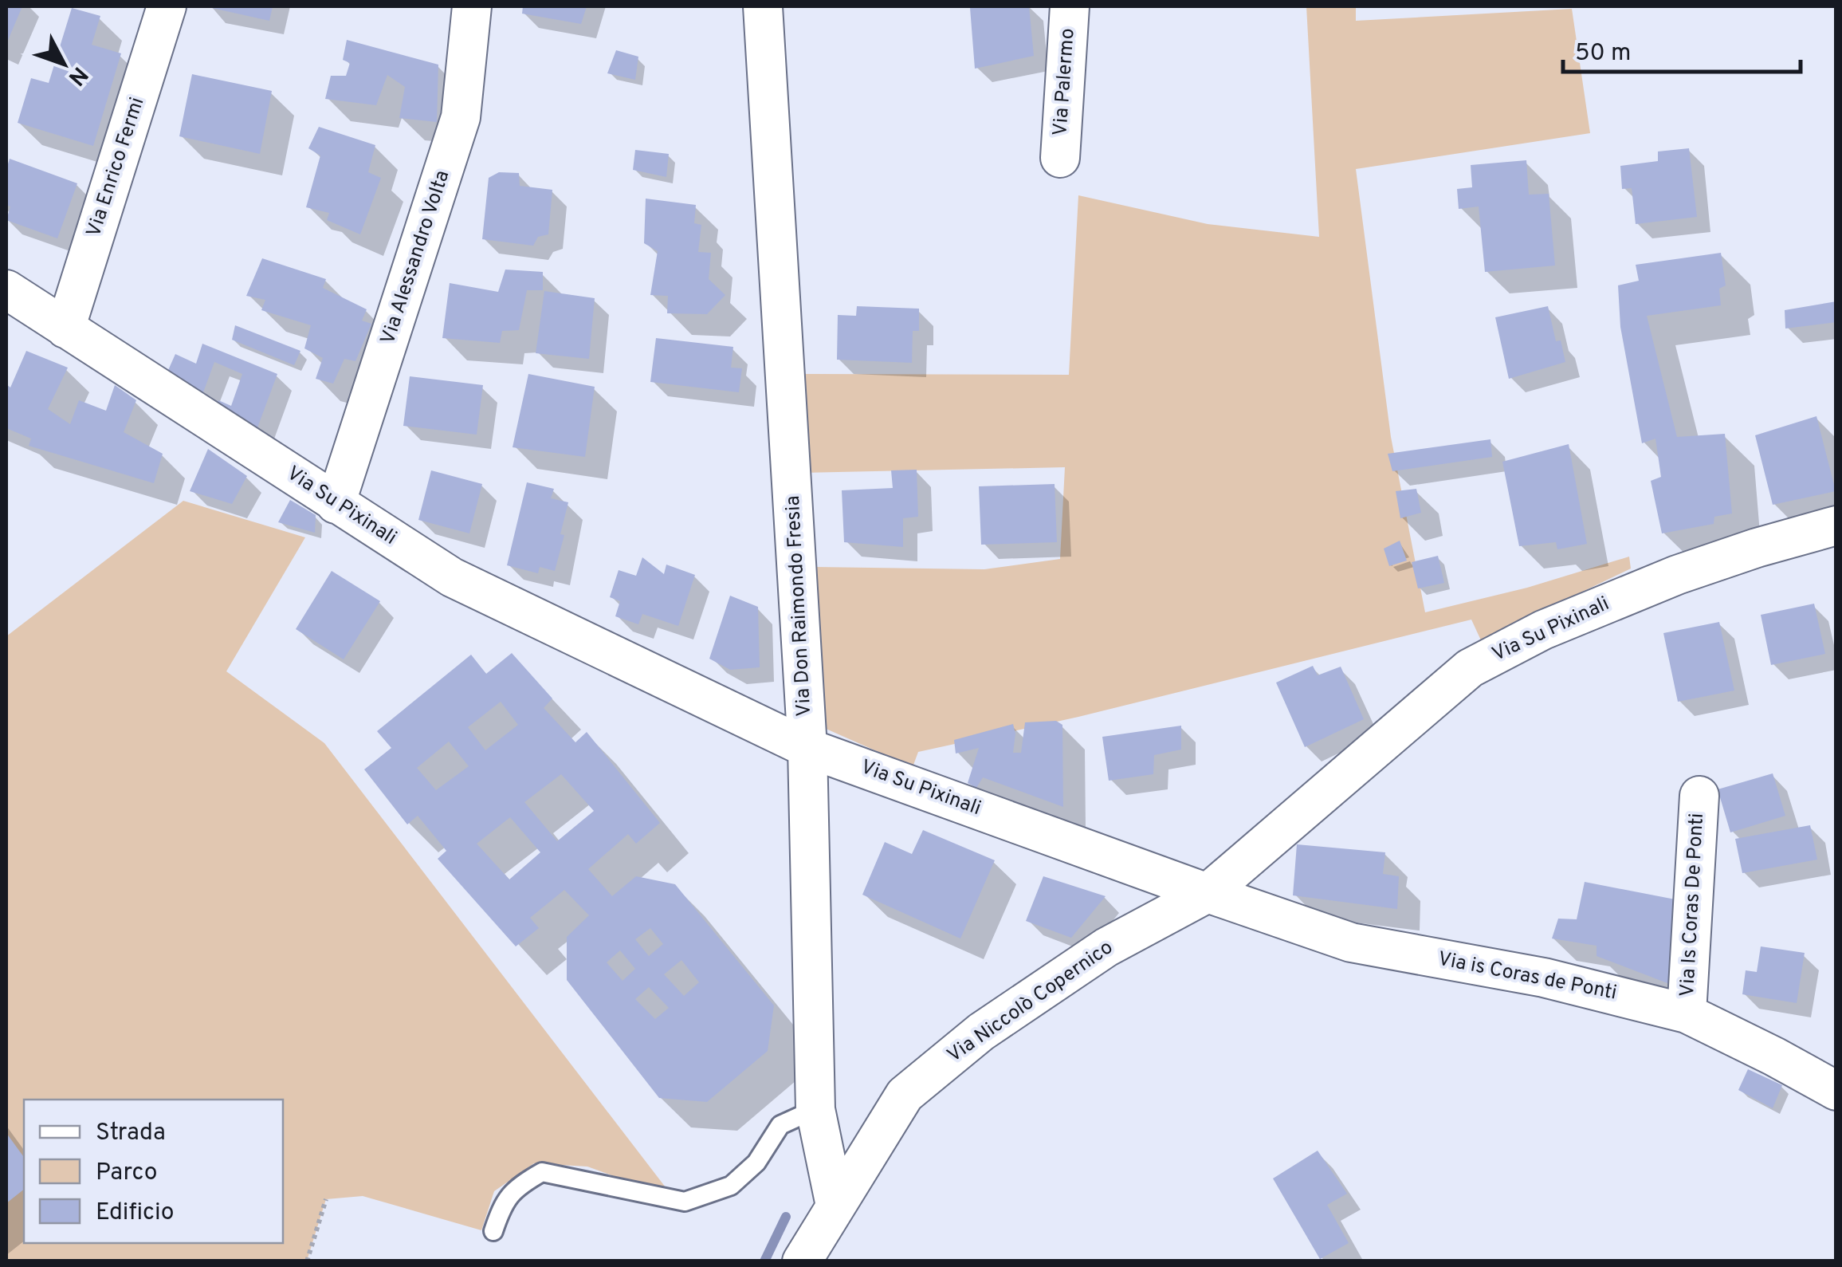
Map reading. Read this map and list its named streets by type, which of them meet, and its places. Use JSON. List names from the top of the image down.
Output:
{
  "streets": {
    "street": [
      "Via Palermo",
      "Via Enrico Fermi",
      "Via Alessandro Volta",
      "Via Su Pixinali",
      "Via Don Raimondo Fresia",
      "Via Is Coras De Ponti",
      "Via is Coras de Ponti",
      "Via Niccolò Copernico"
    ]
  },
  "crossings": [
    ["Via Enrico Fermi", "Via Su Pixinali"],
    ["Via Alessandro Volta", "Via Su Pixinali"],
    ["Via Su Pixinali", "Via Don Raimondo Fresia"],
    ["Via Su Pixinali", "Via is Coras de Ponti"],
    ["Via Su Pixinali", "Via Niccolò Copernico"],
    ["Via Don Raimondo Fresia", "Via Niccolò Copernico"],
    ["Via Is Coras De Ponti", "Via is Coras de Ponti"],
    ["Via is Coras de Ponti", "Via Niccolò Copernico"]
  ],
  "legend": ["Strada", "Parco", "Edificio"],
  "scale_bar": "50 m",
  "north": "bottom right"
}
